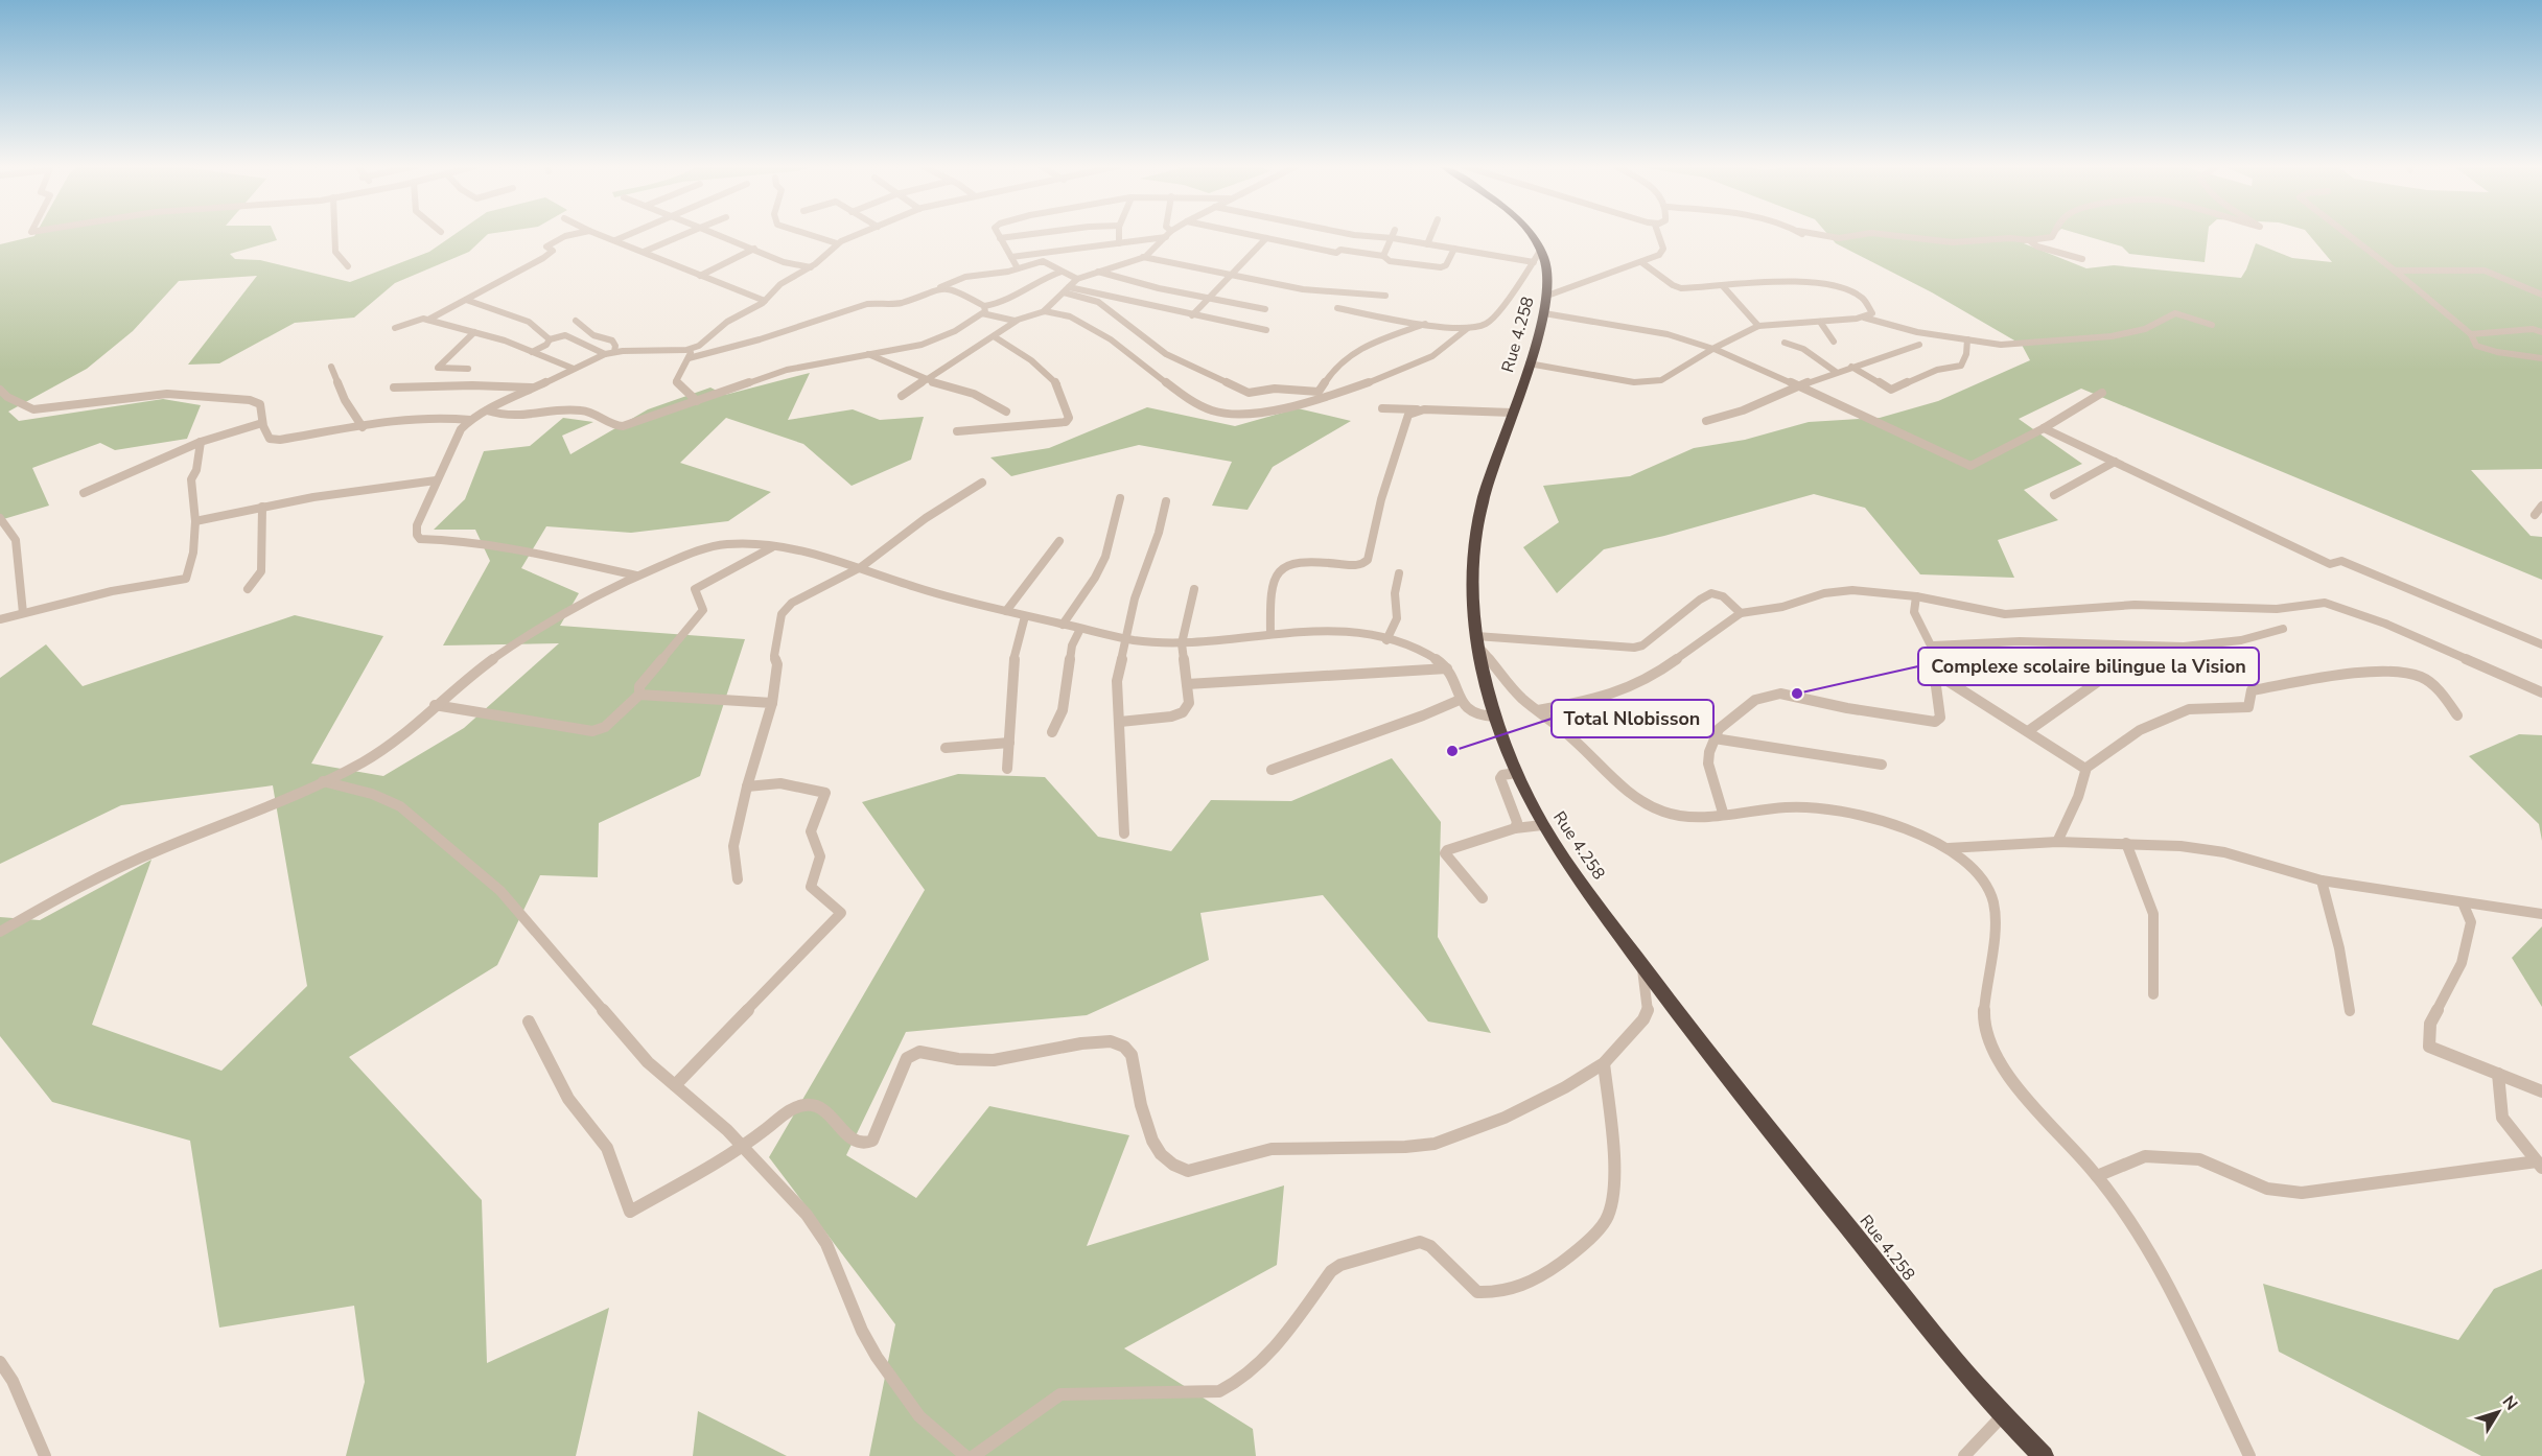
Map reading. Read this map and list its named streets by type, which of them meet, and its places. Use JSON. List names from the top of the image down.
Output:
{
  "streets": {
    "highway": ["Rue 4.258"]
  },
  "places": ["Complexe scolaire bilingue la Vision", "Total Nlobisson"],
  "north": "top right"
}
